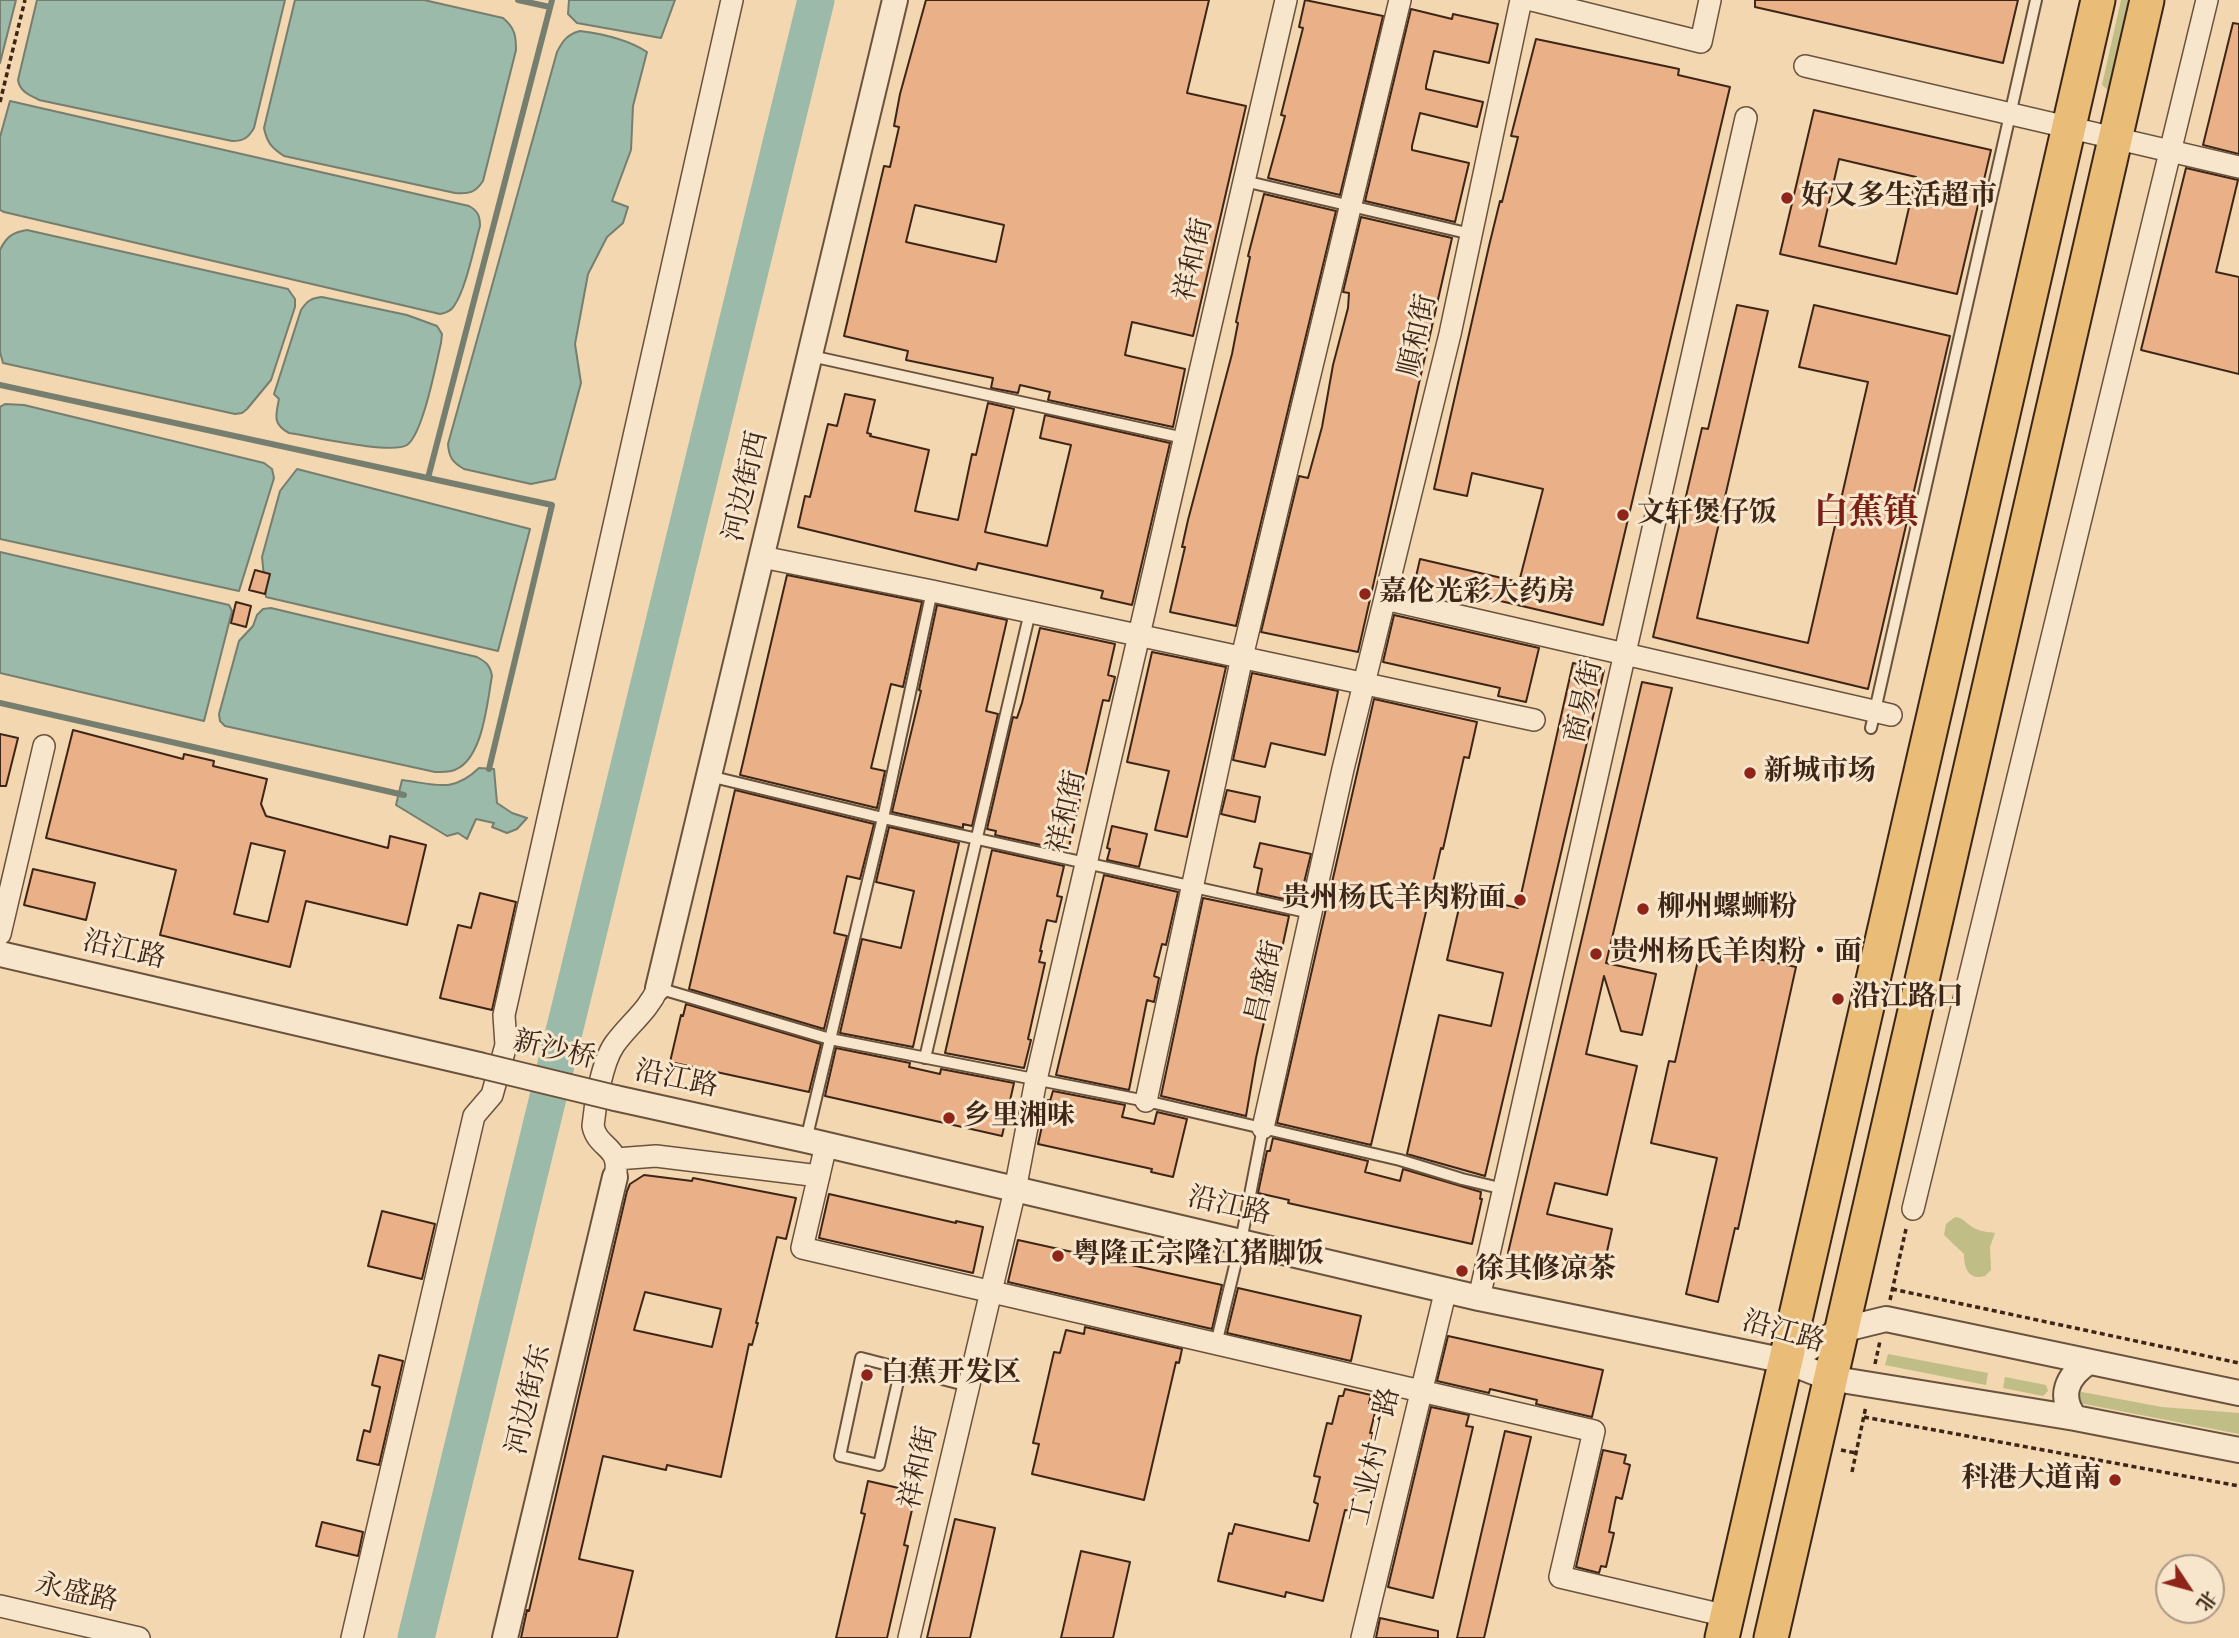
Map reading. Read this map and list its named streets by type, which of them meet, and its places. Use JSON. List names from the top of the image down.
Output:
{
  "streets": {
    "street": [
      "祥和街",
      "順和街",
      "河边街西",
      "商易街",
      "沿江路",
      "昌盛街",
      "新沙桥",
      "河边街东",
      "工业村一路",
      "永盛路"
    ]
  },
  "crossings": [
    ["祥和街", "沿江路"],
    ["順和街", "昌盛街"],
    ["商易街", "沿江路"],
    ["沿江路", "新沙桥"],
    ["沿江路", "工业村一路"]
  ],
  "districts": ["白蕉镇"],
  "places": [
    "好又多生活超市",
    "文轩煲仔饭",
    "嘉伦光彩大药房",
    "新城市场",
    "贵州杨氏羊肉粉面",
    "柳州螺蛳粉",
    "贵州杨氏羊肉粉・面",
    "沿江路口",
    "乡里湘味",
    "粤隆正宗隆江猪脚饭",
    "徐其修凉茶",
    "白蕉开发区",
    "科港大道南"
  ],
  "north": "bottom right"
}
